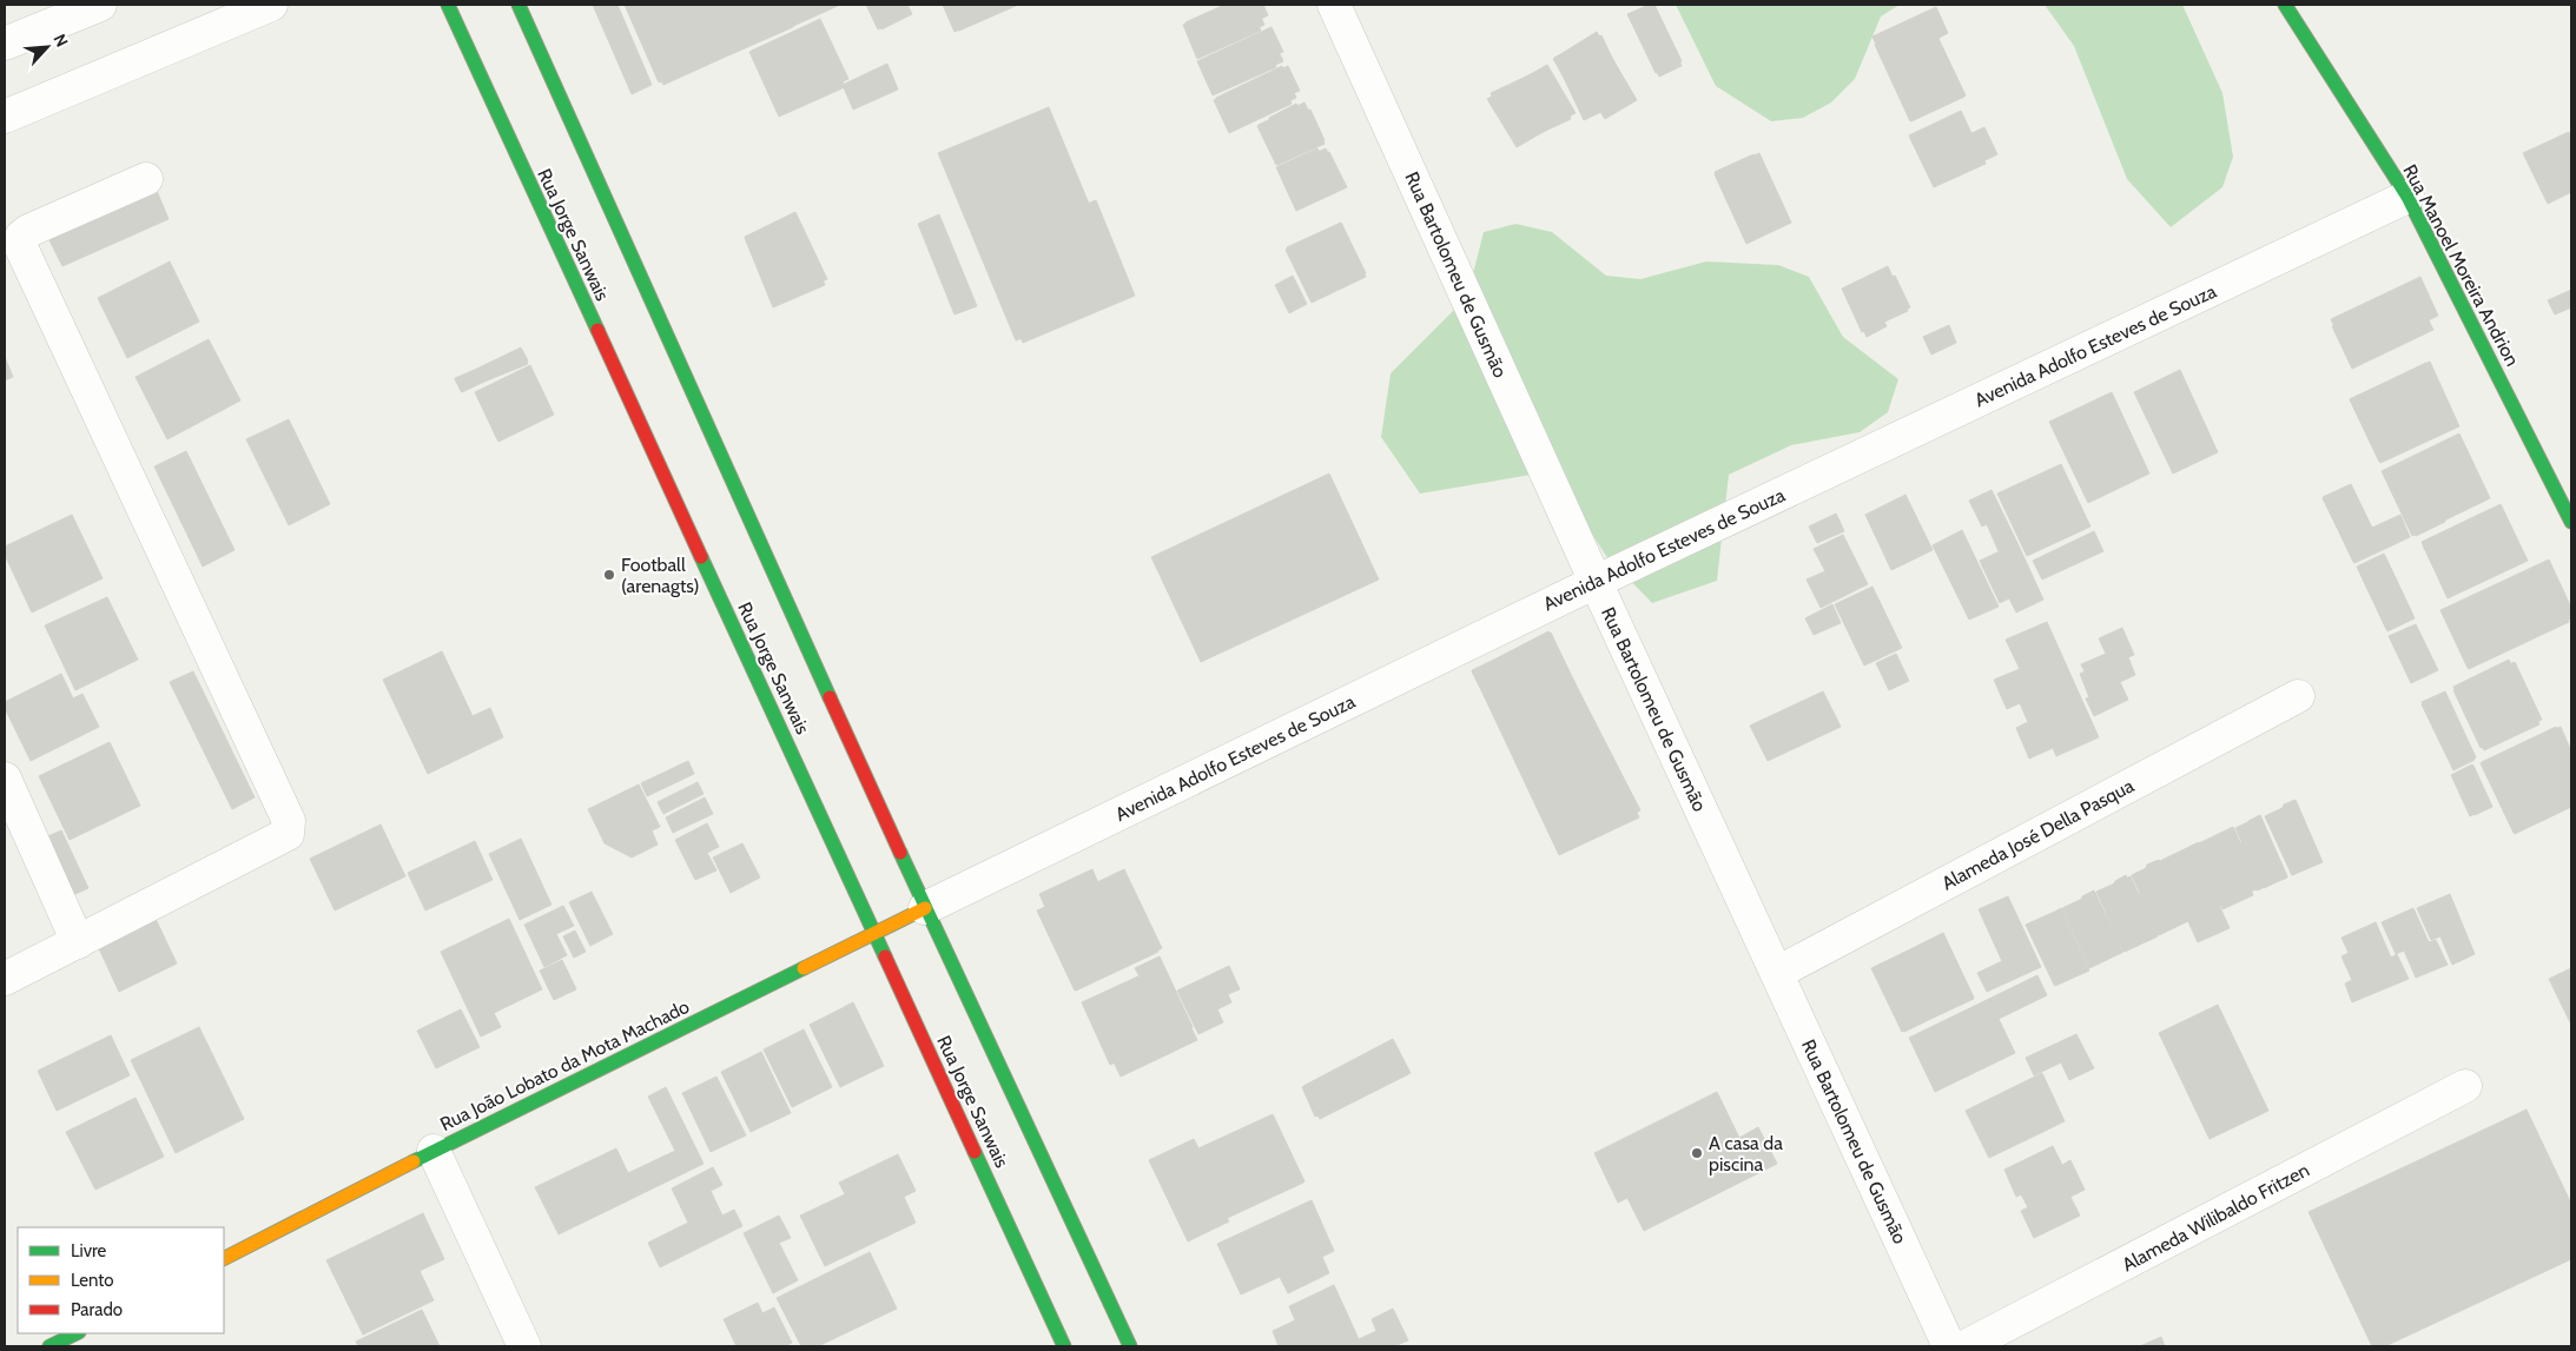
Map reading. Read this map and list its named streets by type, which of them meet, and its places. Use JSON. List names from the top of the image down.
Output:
{
  "streets": {
    "main road": ["Rua Jorge Sanwais", "Rua Manoel Moreira Andrion", "Rua João Lobato da Mota Machado"],
    "street": [
      "Rua Bartolomeu de Gusmão",
      "Avenida Adolfo Esteves de Souza",
      "Alameda José Della Pasqua",
      "Alameda Wilibaldo Fritzen"
    ]
  },
  "crossings": [
    ["Rua Jorge Sanwais", "Avenida Adolfo Esteves de Souza"],
    ["Rua Jorge Sanwais", "Rua João Lobato da Mota Machado"],
    ["Rua Manoel Moreira Andrion", "Avenida Adolfo Esteves de Souza"],
    ["Rua Bartolomeu de Gusmão", "Avenida Adolfo Esteves de Souza"],
    ["Rua Bartolomeu de Gusmão", "Alameda José Della Pasqua"],
    ["Avenida Adolfo Esteves de Souza", "Rua João Lobato da Mota Machado"]
  ],
  "places": ["Football (arenagts)", "A casa da piscina"],
  "legend": ["Livre", "Lento", "Parado"],
  "north": "top right"
}
